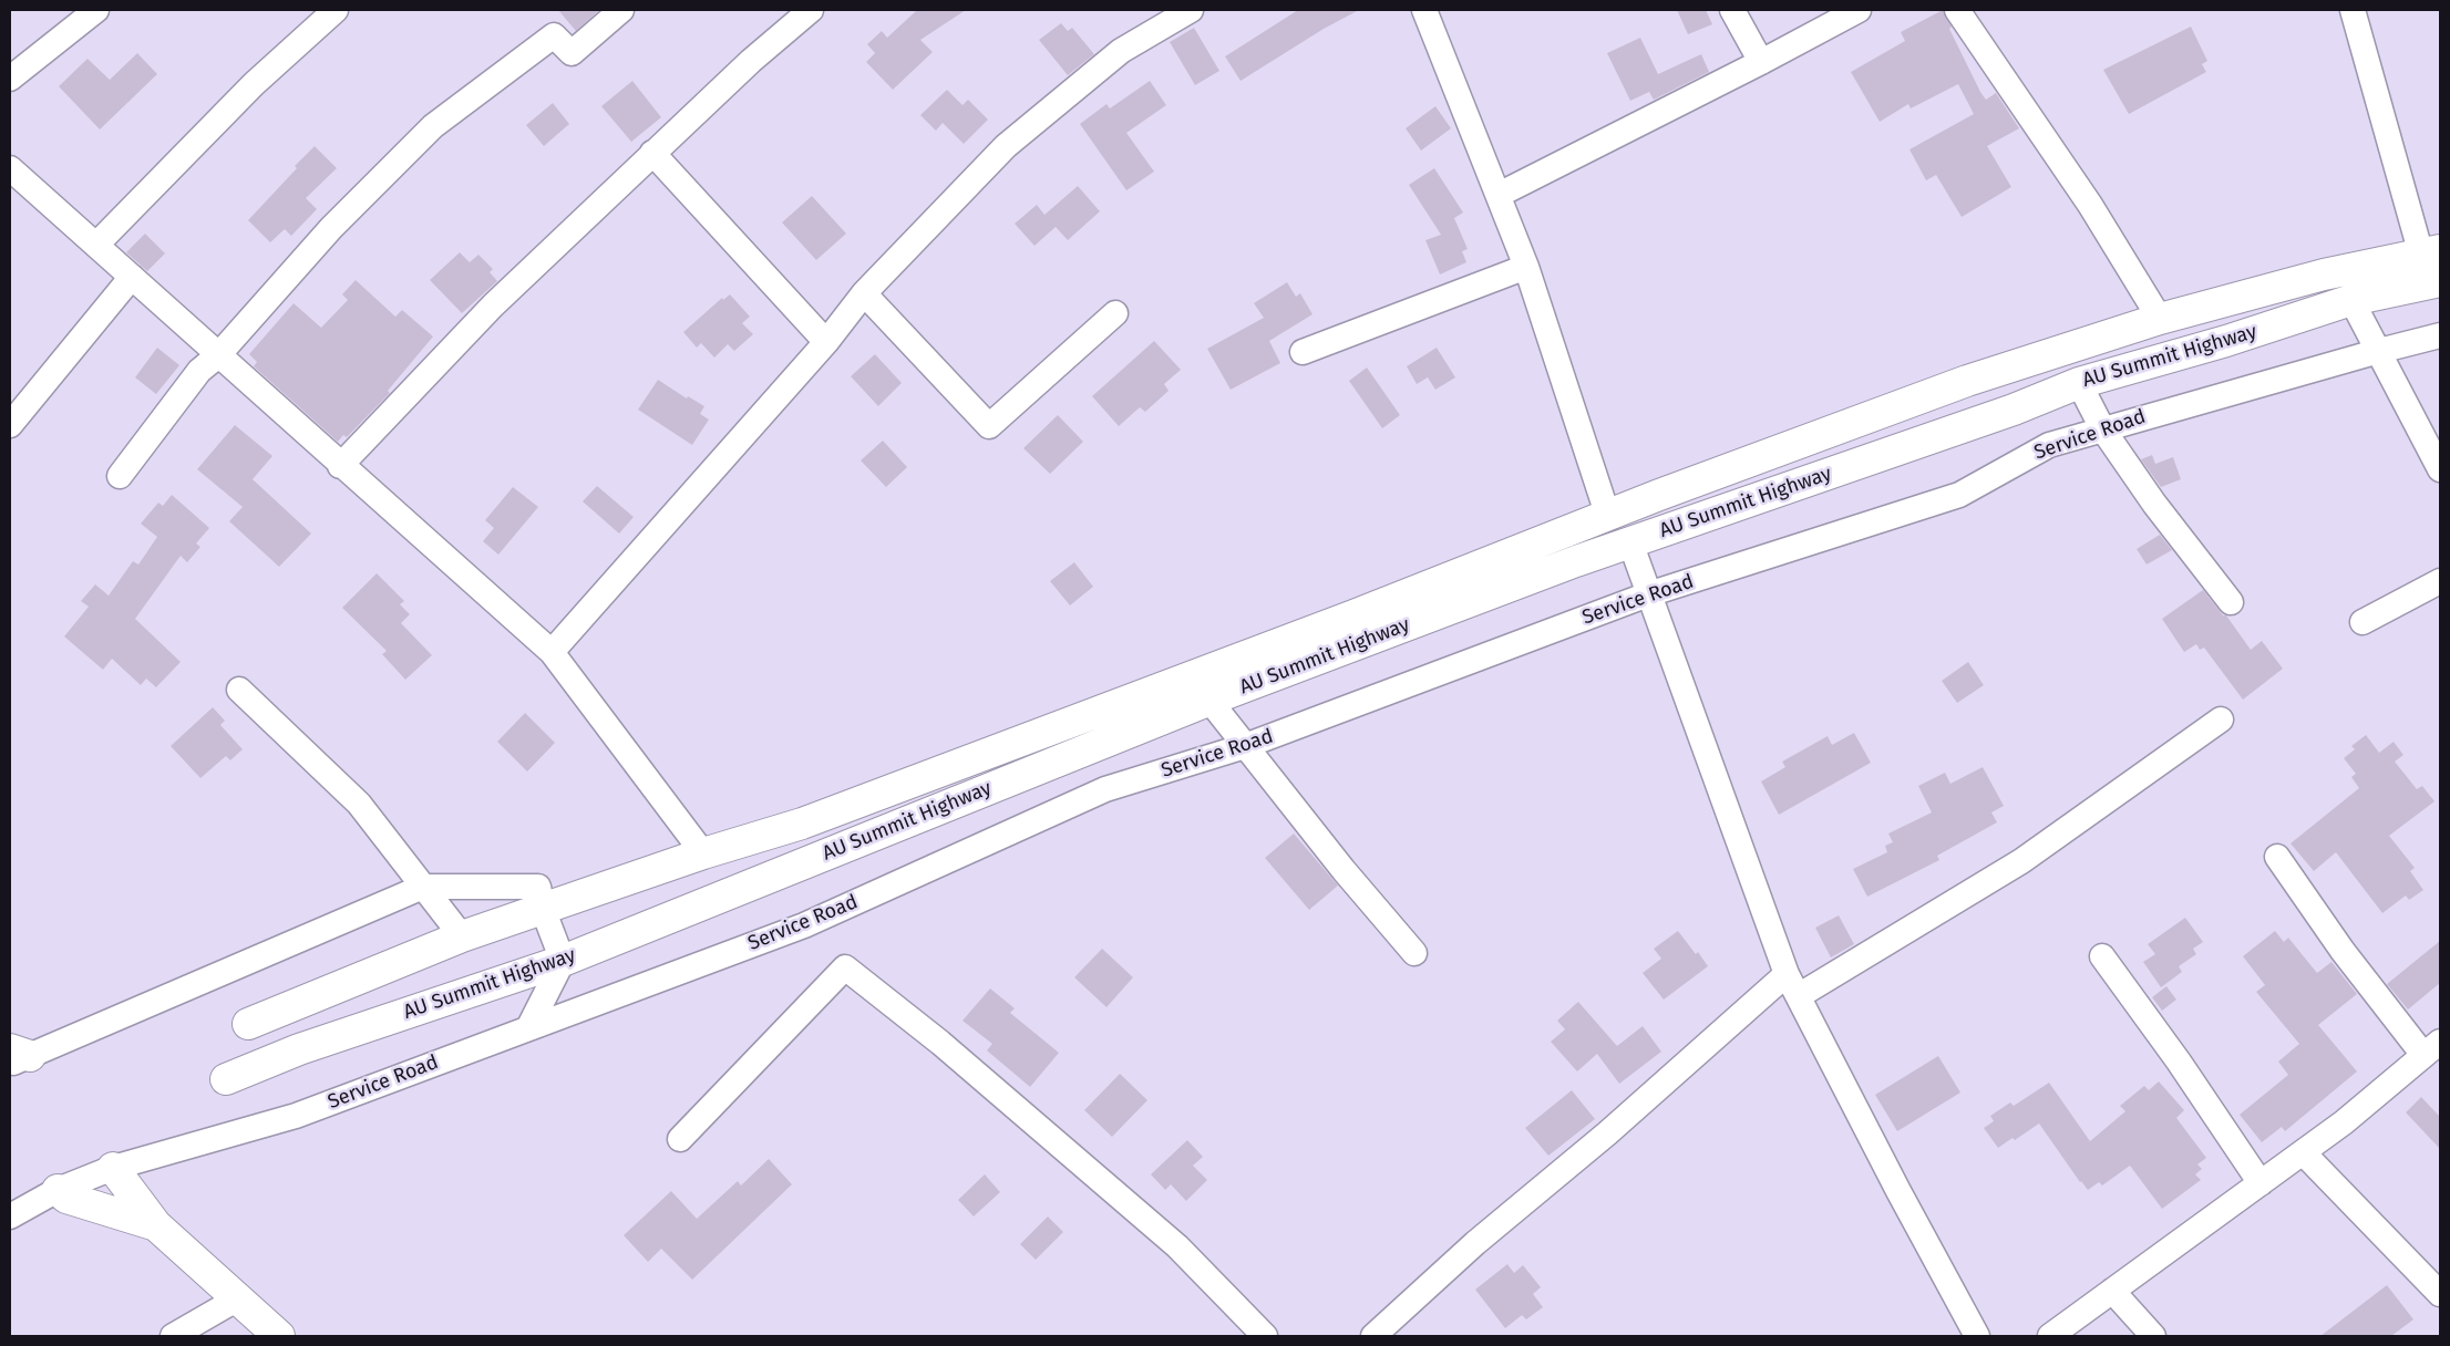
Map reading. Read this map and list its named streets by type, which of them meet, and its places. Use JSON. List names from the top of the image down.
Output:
{
  "streets": {
    "main road": ["AU Summit Highway"],
    "street": ["Service Road"]
  }
}
